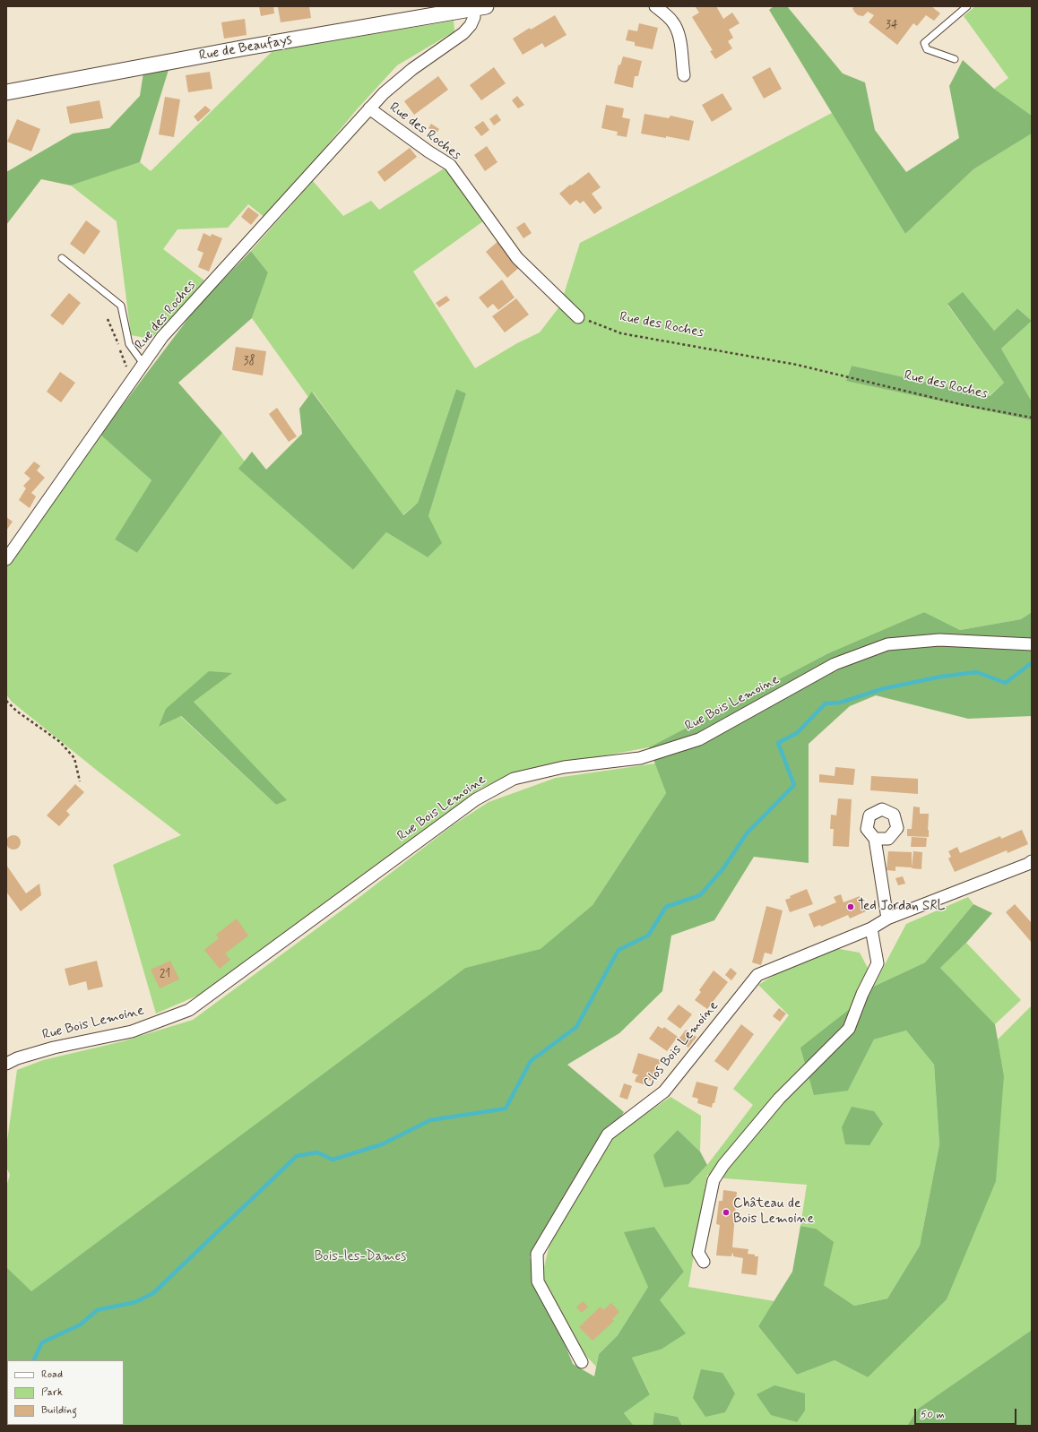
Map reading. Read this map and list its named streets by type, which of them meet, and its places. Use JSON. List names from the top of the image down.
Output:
{
  "streets": {
    "street": [
      "Rue de Beaufays",
      "Rue des Roches",
      "Rue Bois Lemoine",
      "Clos Bois Lemoine"
    ]
  },
  "crossings": [
    ["Rue de Beaufays", "Rue des Roches"]
  ],
  "parks": ["Bois-les-Dames"],
  "places": ["Ted Jordan SRL", "Château de Bois Lemoine"],
  "house_numbers": ["34", "38", "21"],
  "legend": ["Road", "Park", "Building"],
  "scale_bar": "50 m"
}
